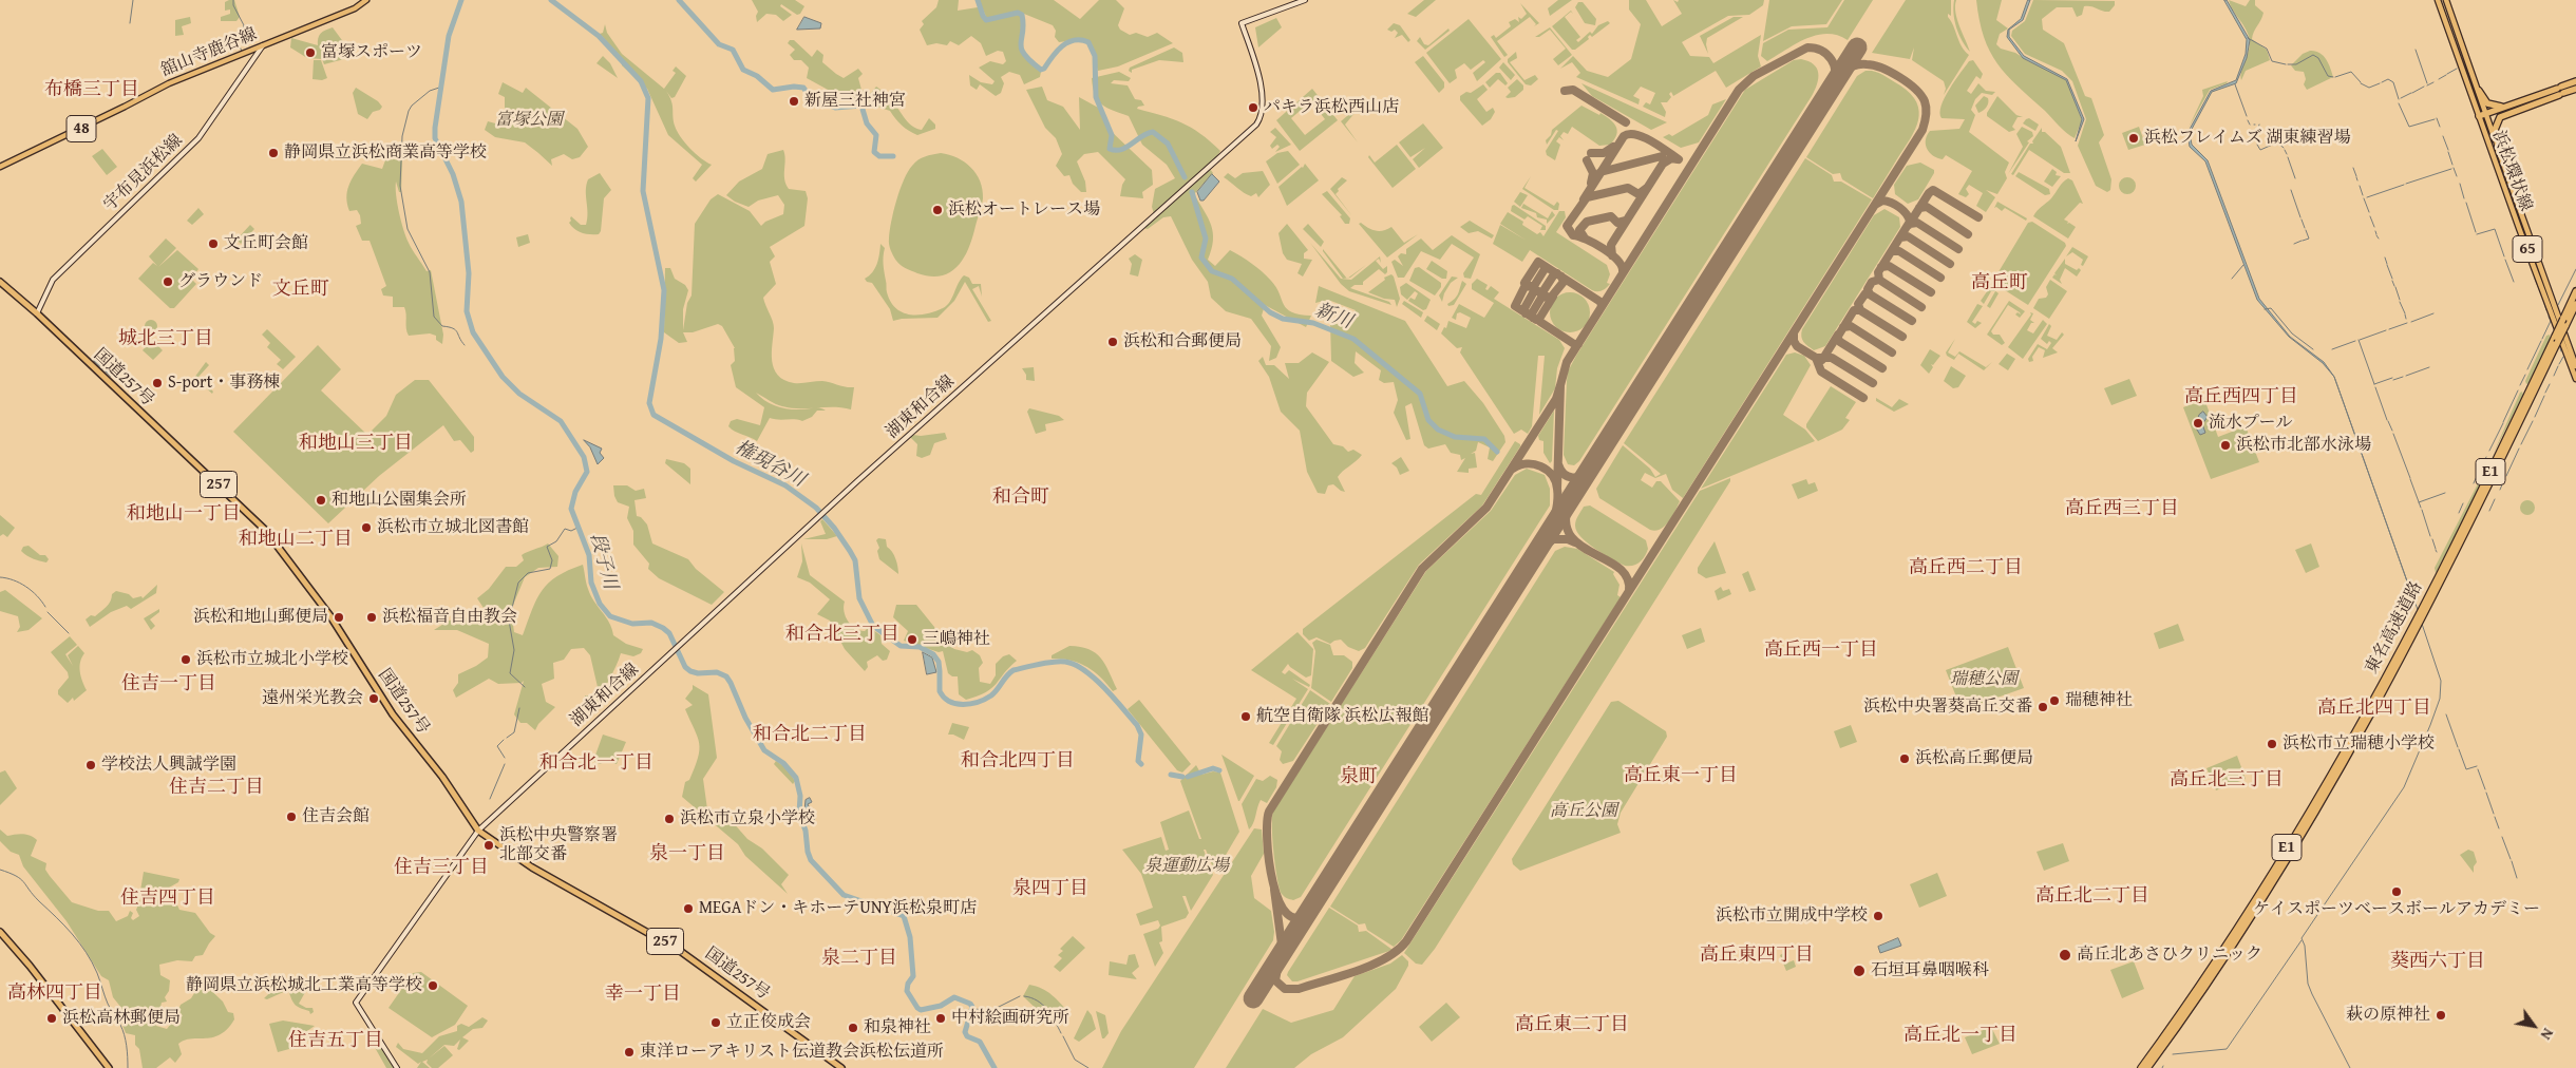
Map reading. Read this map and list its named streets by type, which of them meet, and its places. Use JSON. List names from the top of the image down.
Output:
{
  "streets": {
    "highway": [
      "国道257号",
      "E1",
      "257",
      "東名高速道路"
    ],
    "main road": [
      "舘山寺鹿谷線",
      "48",
      "浜松環状線",
      "宇布見浜松線",
      "65",
      "湖東和合線"
    ]
  },
  "crossings": [
    ["舘山寺鹿谷線", "宇布見浜松線"],
    ["宇布見浜松線", "国道257号"],
    ["国道257号", "湖東和合線"]
  ],
  "districts": [
    "布橋三丁目",
    "高丘町",
    "文丘町",
    "城北三丁目",
    "高丘西四丁目",
    "和地山三丁目",
    "和合町",
    "高丘西三丁目",
    "和地山一丁目",
    "和地山二丁目",
    "高丘西二丁目",
    "和合北三丁目",
    "高丘西一丁目",
    "住吉一丁目",
    "高丘北四丁目",
    "和合北二丁目",
    "和合北四丁目",
    "和合北一丁目",
    "高丘東一丁目",
    "泉町",
    "高丘北三丁目",
    "住吉二丁目",
    "泉一丁目",
    "住吉三丁目",
    "泉四丁目",
    "高丘北二丁目",
    "住吉四丁目",
    "高丘東四丁目",
    "泉二丁目",
    "葵西六丁目",
    "高林四丁目",
    "幸一丁目",
    "高丘東二丁目",
    "高丘北一丁目",
    "住吉五丁目"
  ],
  "water": ["新川", "権現谷川", "段子川"],
  "parks": [
    "富塚公園",
    "瑞穂公園",
    "高丘公園",
    "泉運動広場"
  ],
  "places": [
    "富塚スポーツ",
    "新屋三社神宮",
    "パキラ浜松西山店",
    "浜松フレイムズ 湖東練習場",
    "静岡県立浜松商業高等学校",
    "浜松オートレース場",
    "文丘町会館",
    "グラウンド",
    "浜松和合郵便局",
    "S-port・事務棟",
    "流水プール",
    "浜松市北部水泳場",
    "和地山公園集会所",
    "浜松市立城北図書館",
    "浜松和地山郵便局",
    "浜松福音自由教会",
    "三嶋神社",
    "浜松市立城北小学校",
    "遠州栄光教会",
    "瑞穂神社",
    "浜松中央署葵高丘交番",
    "航空自衛隊 浜松広報館",
    "浜松市立瑞穂小学校",
    "浜松高丘郵便局",
    "学校法人興誠学園",
    "住吉会館",
    "浜松市立泉小学校",
    "浜松中央警察署 北部交番",
    "ケイスポーツベースボールアカデミー",
    "MEGAドン・キホーテUNY浜松泉町店",
    "浜松市立開成中学校",
    "高丘北あさひクリニック",
    "石垣耳鼻咽喉科",
    "静岡県立浜松城北工業高等学校",
    "萩の原神社",
    "浜松高林郵便局",
    "中村絵画研究所",
    "立正佼成会",
    "和泉神社",
    "東洋ローアキリスト伝道教会浜松伝道所"
  ],
  "north": "bottom right"
}
